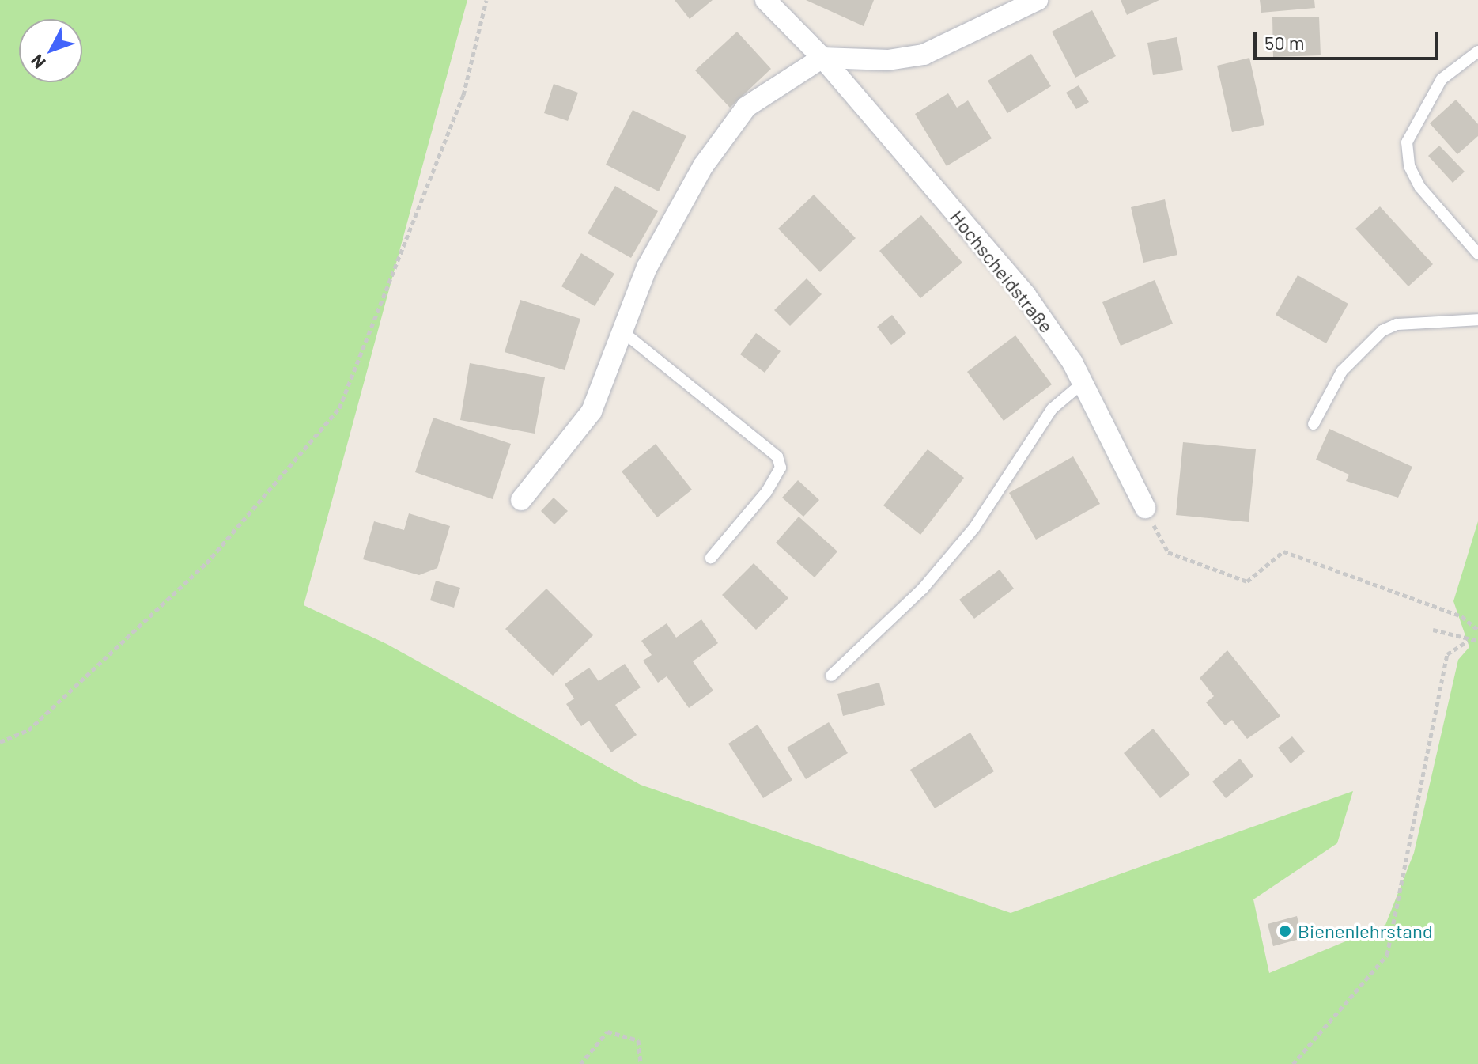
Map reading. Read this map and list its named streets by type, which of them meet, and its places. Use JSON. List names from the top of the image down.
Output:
{
  "streets": {
    "street": ["Hochscheidstraße"]
  },
  "places": ["Bienenlehrstand"],
  "scale_bar": "50 m",
  "north": "bottom left"
}
